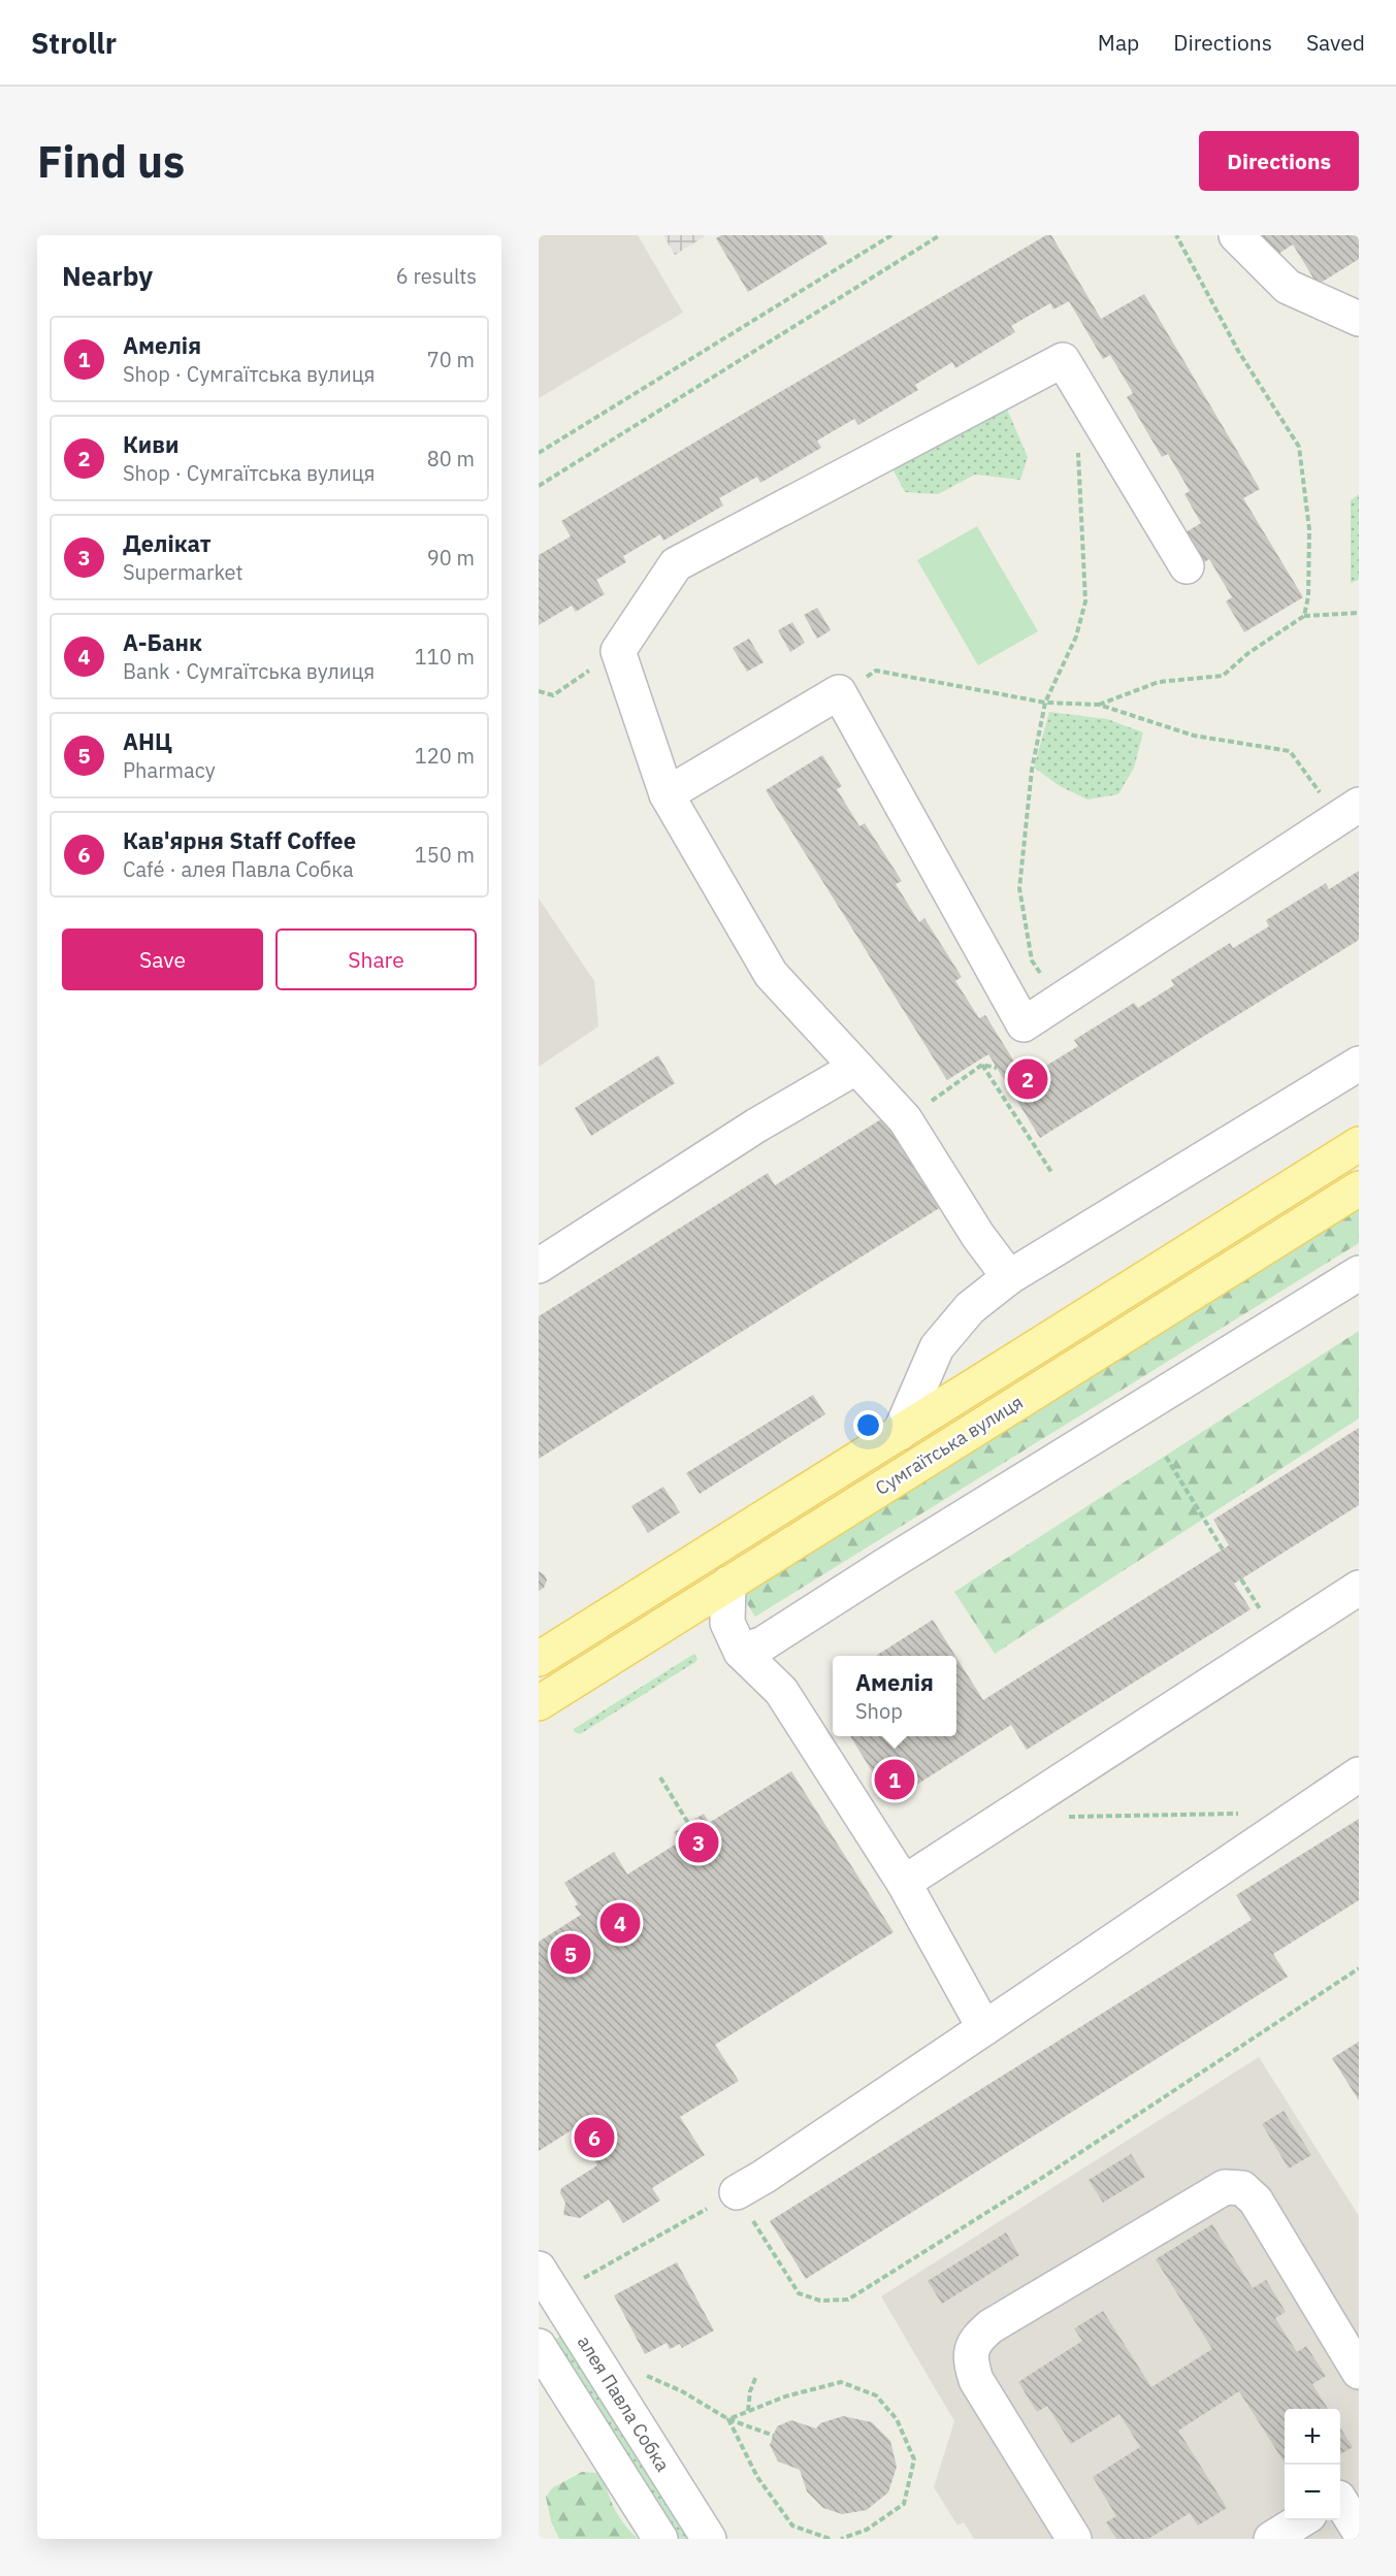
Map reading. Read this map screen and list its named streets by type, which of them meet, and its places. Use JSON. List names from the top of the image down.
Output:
{
  "streets": {
    "main road": ["Сумгаїтська вулиця"],
    "street": ["алея Павла Собка"]
  },
  "page": {
    "header": "Strollr",
    "nav": ["Map", "Directions", "Saved"],
    "buttons": [
      "Directions",
      ["Save", "Share"]
    ],
    "title": "Find us",
    "heading": ["Nearby", "6 results"],
    "list": [
      {
        "mark": "1",
        "name": "Амелія",
        "note": "Shop · Сумгаїтська вулиця",
        "value": "70 m"
      },
      {
        "mark": "2",
        "name": "Киви",
        "note": "Shop · Сумгаїтська вулиця",
        "value": "80 m"
      },
      {
        "mark": "3",
        "name": "Делікат",
        "note": "Supermarket",
        "value": "90 m"
      },
      {
        "mark": "4",
        "name": "А-Банк",
        "note": "Bank · Сумгаїтська вулиця",
        "value": "110 m"
      },
      {
        "mark": "5",
        "name": "АНЦ",
        "note": "Pharmacy",
        "value": "120 m"
      },
      {
        "mark": "6",
        "name": "Кав'ярня Staff Coffee",
        "note": "Café · алея Павла Собка",
        "value": "150 m"
      }
    ],
    "pins": [
      "2",
      "1",
      "3",
      "4",
      "5",
      "6"
    ],
    "popup": ["Амелія", "Shop"],
    "map_buttons": ["+", "−"]
  }
}
